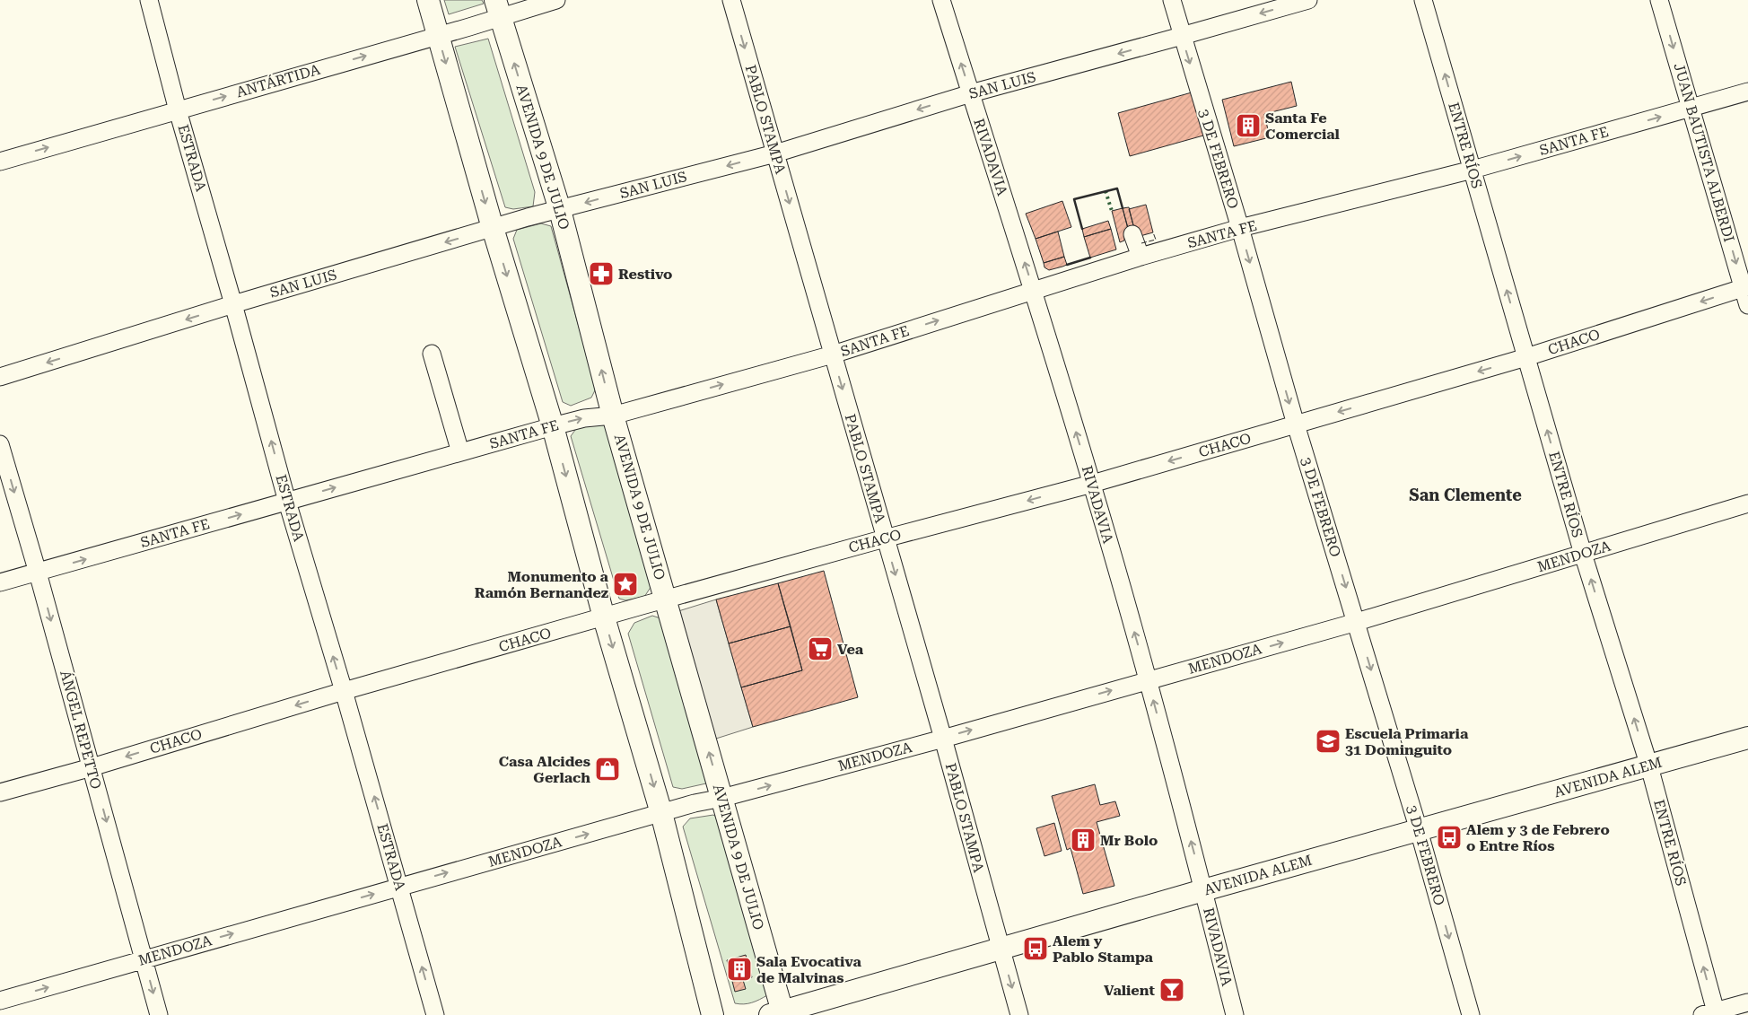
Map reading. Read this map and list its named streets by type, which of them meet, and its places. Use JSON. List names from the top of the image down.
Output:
{
  "streets": {
    "main road": ["AVENIDA 9 DE JULIO", "AVENIDA ALEM"],
    "street": [
      "ANTÁRTIDA",
      "SAN LUIS",
      "PABLO STAMPA",
      "SANTA FE",
      "ENTRE RÍOS",
      "JUAN BAUTISTA ALBERDI",
      "RIVADAVIA",
      "ESTRADA",
      "3 DE FEBRERO",
      "CHACO",
      "MENDOZA",
      "ÁNGEL REPETTO"
    ]
  },
  "crossings": [
    ["ANTÁRTIDA", "AVENIDA 9 DE JULIO"],
    ["ANTÁRTIDA", "ESTRADA"],
    ["SAN LUIS", "PABLO STAMPA"],
    ["SAN LUIS", "AVENIDA 9 DE JULIO"],
    ["SAN LUIS", "RIVADAVIA"],
    ["SAN LUIS", "ESTRADA"],
    ["SAN LUIS", "3 DE FEBRERO"],
    ["PABLO STAMPA", "SANTA FE"],
    ["PABLO STAMPA", "CHACO"],
    ["PABLO STAMPA", "MENDOZA"],
    ["PABLO STAMPA", "AVENIDA ALEM"],
    ["SANTA FE", "ENTRE RÍOS"],
    ["SANTA FE", "JUAN BAUTISTA ALBERDI"],
    ["SANTA FE", "AVENIDA 9 DE JULIO"],
    ["SANTA FE", "RIVADAVIA"],
    ["SANTA FE", "ESTRADA"],
    ["SANTA FE", "3 DE FEBRERO"],
    ["SANTA FE", "ÁNGEL REPETTO"],
    ["ENTRE RÍOS", "CHACO"],
    ["ENTRE RÍOS", "MENDOZA"],
    ["ENTRE RÍOS", "AVENIDA ALEM"],
    ["JUAN BAUTISTA ALBERDI", "CHACO"],
    ["AVENIDA 9 DE JULIO", "CHACO"],
    ["AVENIDA 9 DE JULIO", "MENDOZA"],
    ["AVENIDA 9 DE JULIO", "AVENIDA ALEM"],
    ["RIVADAVIA", "CHACO"],
    ["RIVADAVIA", "MENDOZA"],
    ["RIVADAVIA", "AVENIDA ALEM"],
    ["ESTRADA", "CHACO"],
    ["ESTRADA", "MENDOZA"],
    ["3 DE FEBRERO", "CHACO"],
    ["3 DE FEBRERO", "MENDOZA"],
    ["3 DE FEBRERO", "AVENIDA ALEM"],
    ["CHACO", "ÁNGEL REPETTO"],
    ["MENDOZA", "ÁNGEL REPETTO"]
  ],
  "one_way": [
    "ANTÁRTIDA",
    "SAN LUIS",
    "PABLO STAMPA",
    "SANTA FE",
    "ENTRE RÍOS",
    "JUAN BAUTISTA ALBERDI",
    "RIVADAVIA",
    "ESTRADA",
    "3 DE FEBRERO",
    "CHACO",
    "MENDOZA",
    "ÁNGEL REPETTO"
  ],
  "districts": ["San Clemente"],
  "places": {
    "building": ["Santa Fe Comercial", "Mr Bolo", "Sala Evocativa de Malvinas"],
    "pharmacy": ["Restivo"],
    "place": ["Monumento a Ramón Bernandez"],
    "supermarket": ["Vea"],
    "school or university": ["Escuela Primaria 31 Dominguito"],
    "shop": ["Casa Alcides Gerlach"],
    "bus stop": ["Alem y 3 de Febrero o Entre Ríos", "Alem y Pablo Stampa"],
    "bar": ["Valient"]
  }
}
